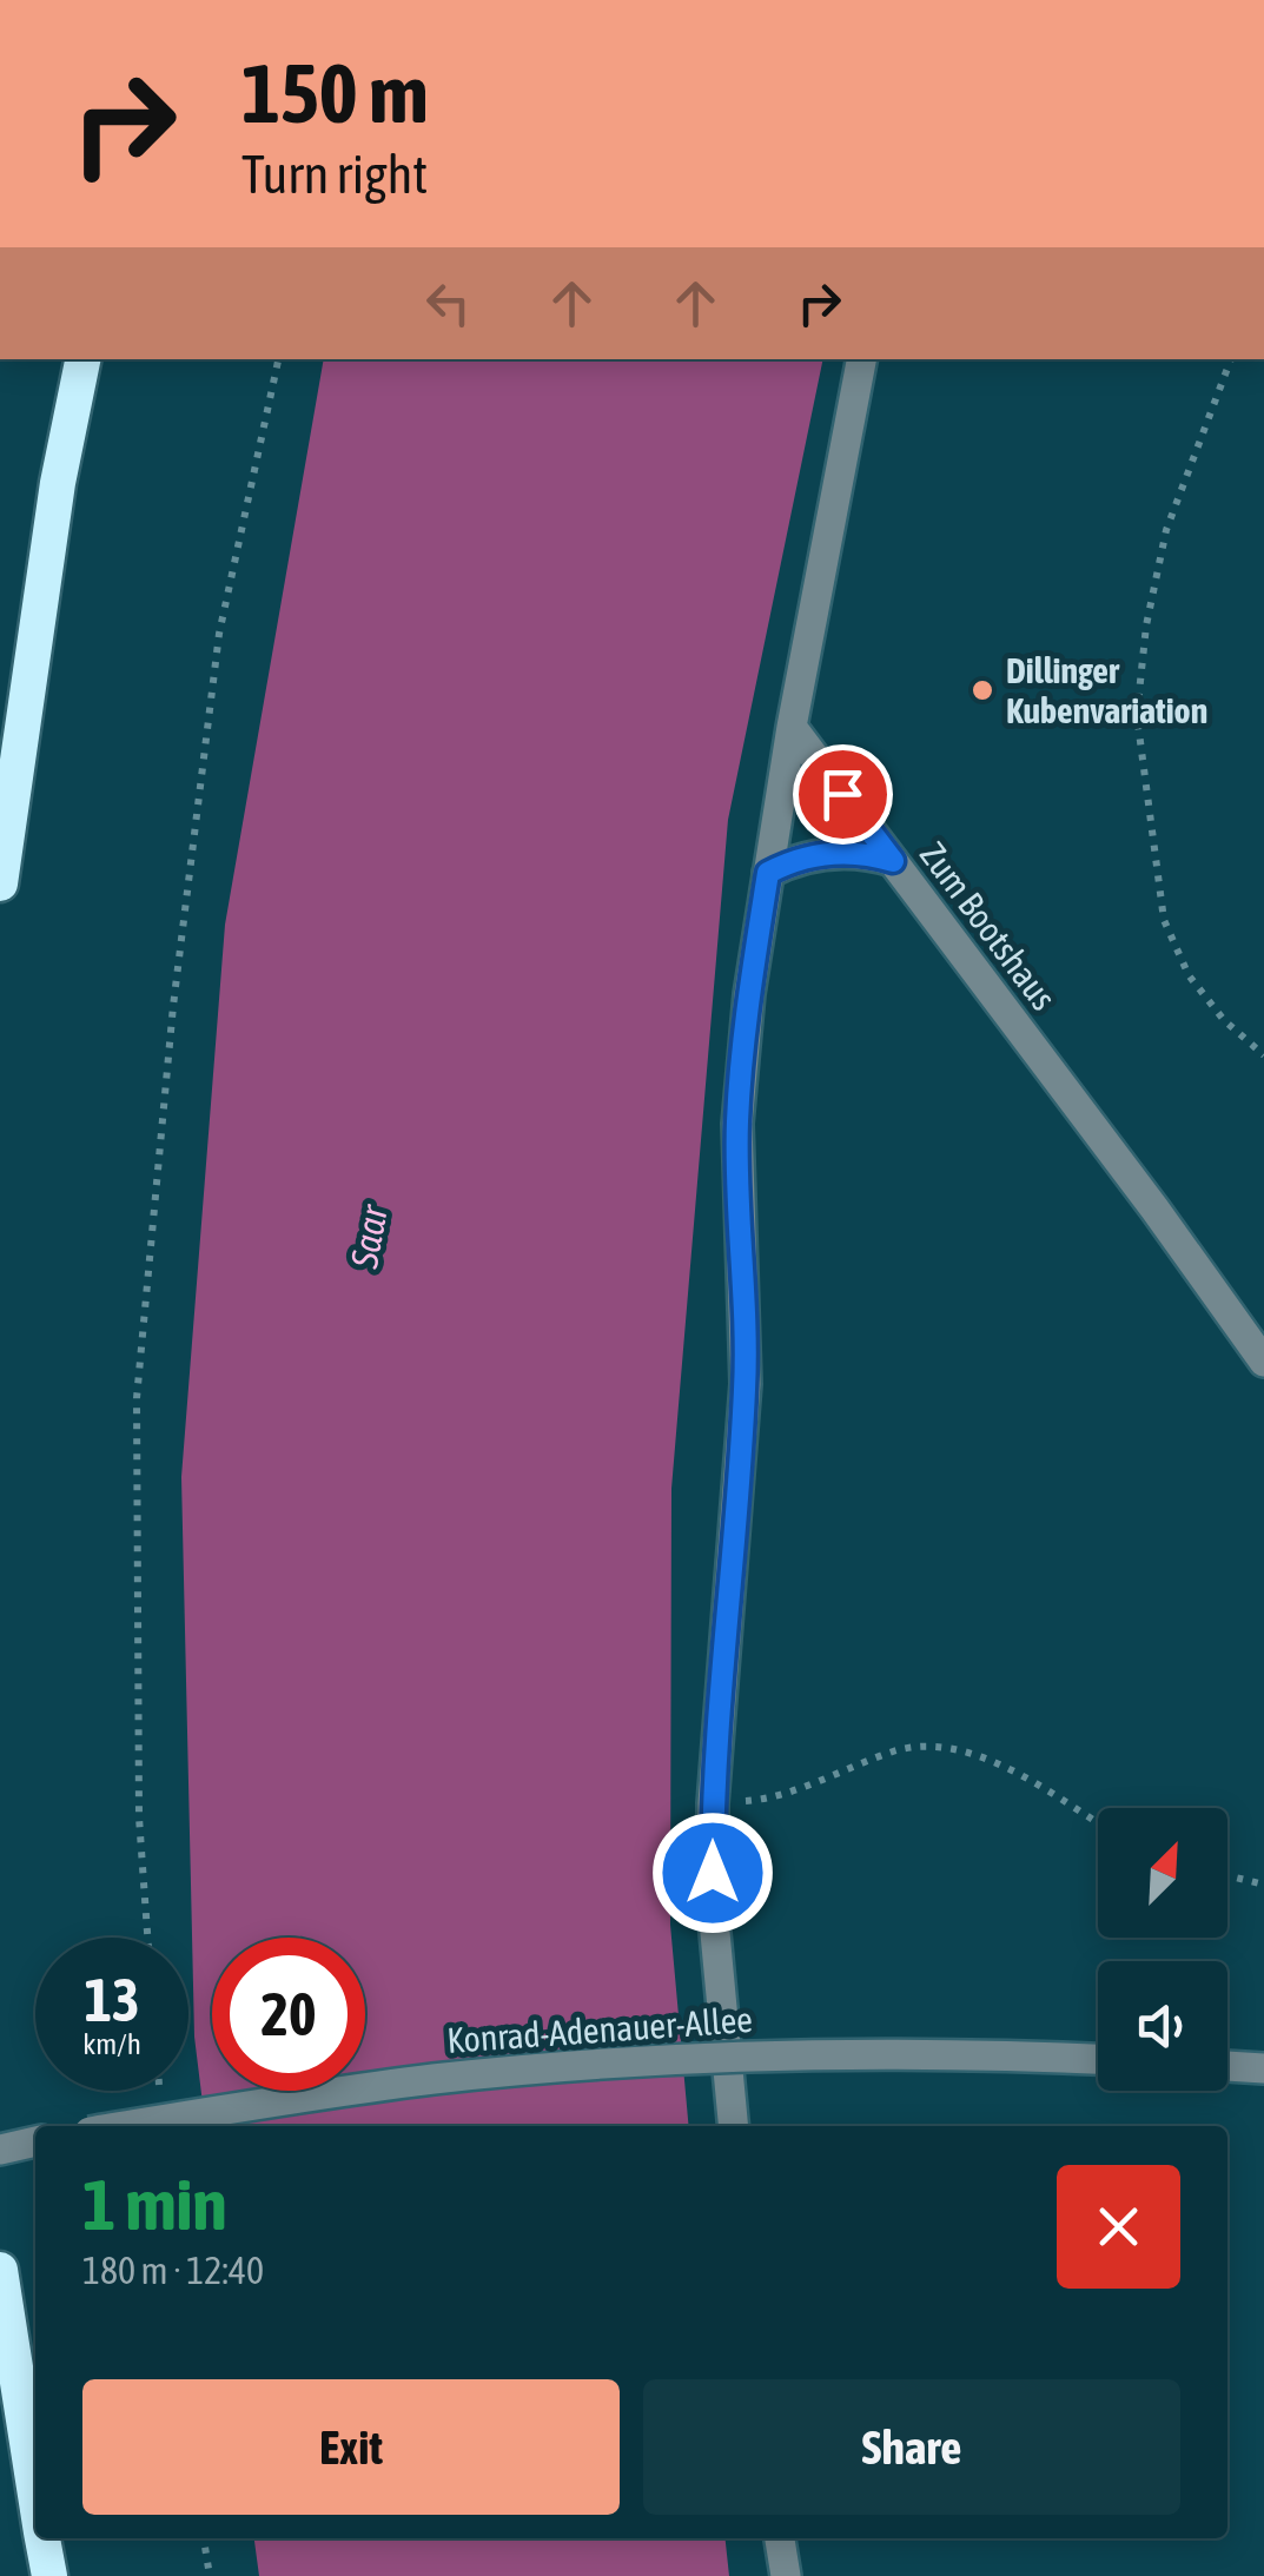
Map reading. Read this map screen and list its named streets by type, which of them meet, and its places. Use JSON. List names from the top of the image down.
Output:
{
  "streets": {
    "street": ["Zum Bootshaus", "Konrad-Adenauer-Allee"]
  },
  "water": ["Saar"],
  "places": ["Dillinger Kubenvariation"],
  "north": "top right",
  "page": {
    "turn": ["150 m", "Turn right"],
    "speed": "13 km/h",
    "limit": "20",
    "heading": ["1 min", "180 m · 12:40"],
    "buttons": ["Exit", "Share"]
  }
}
